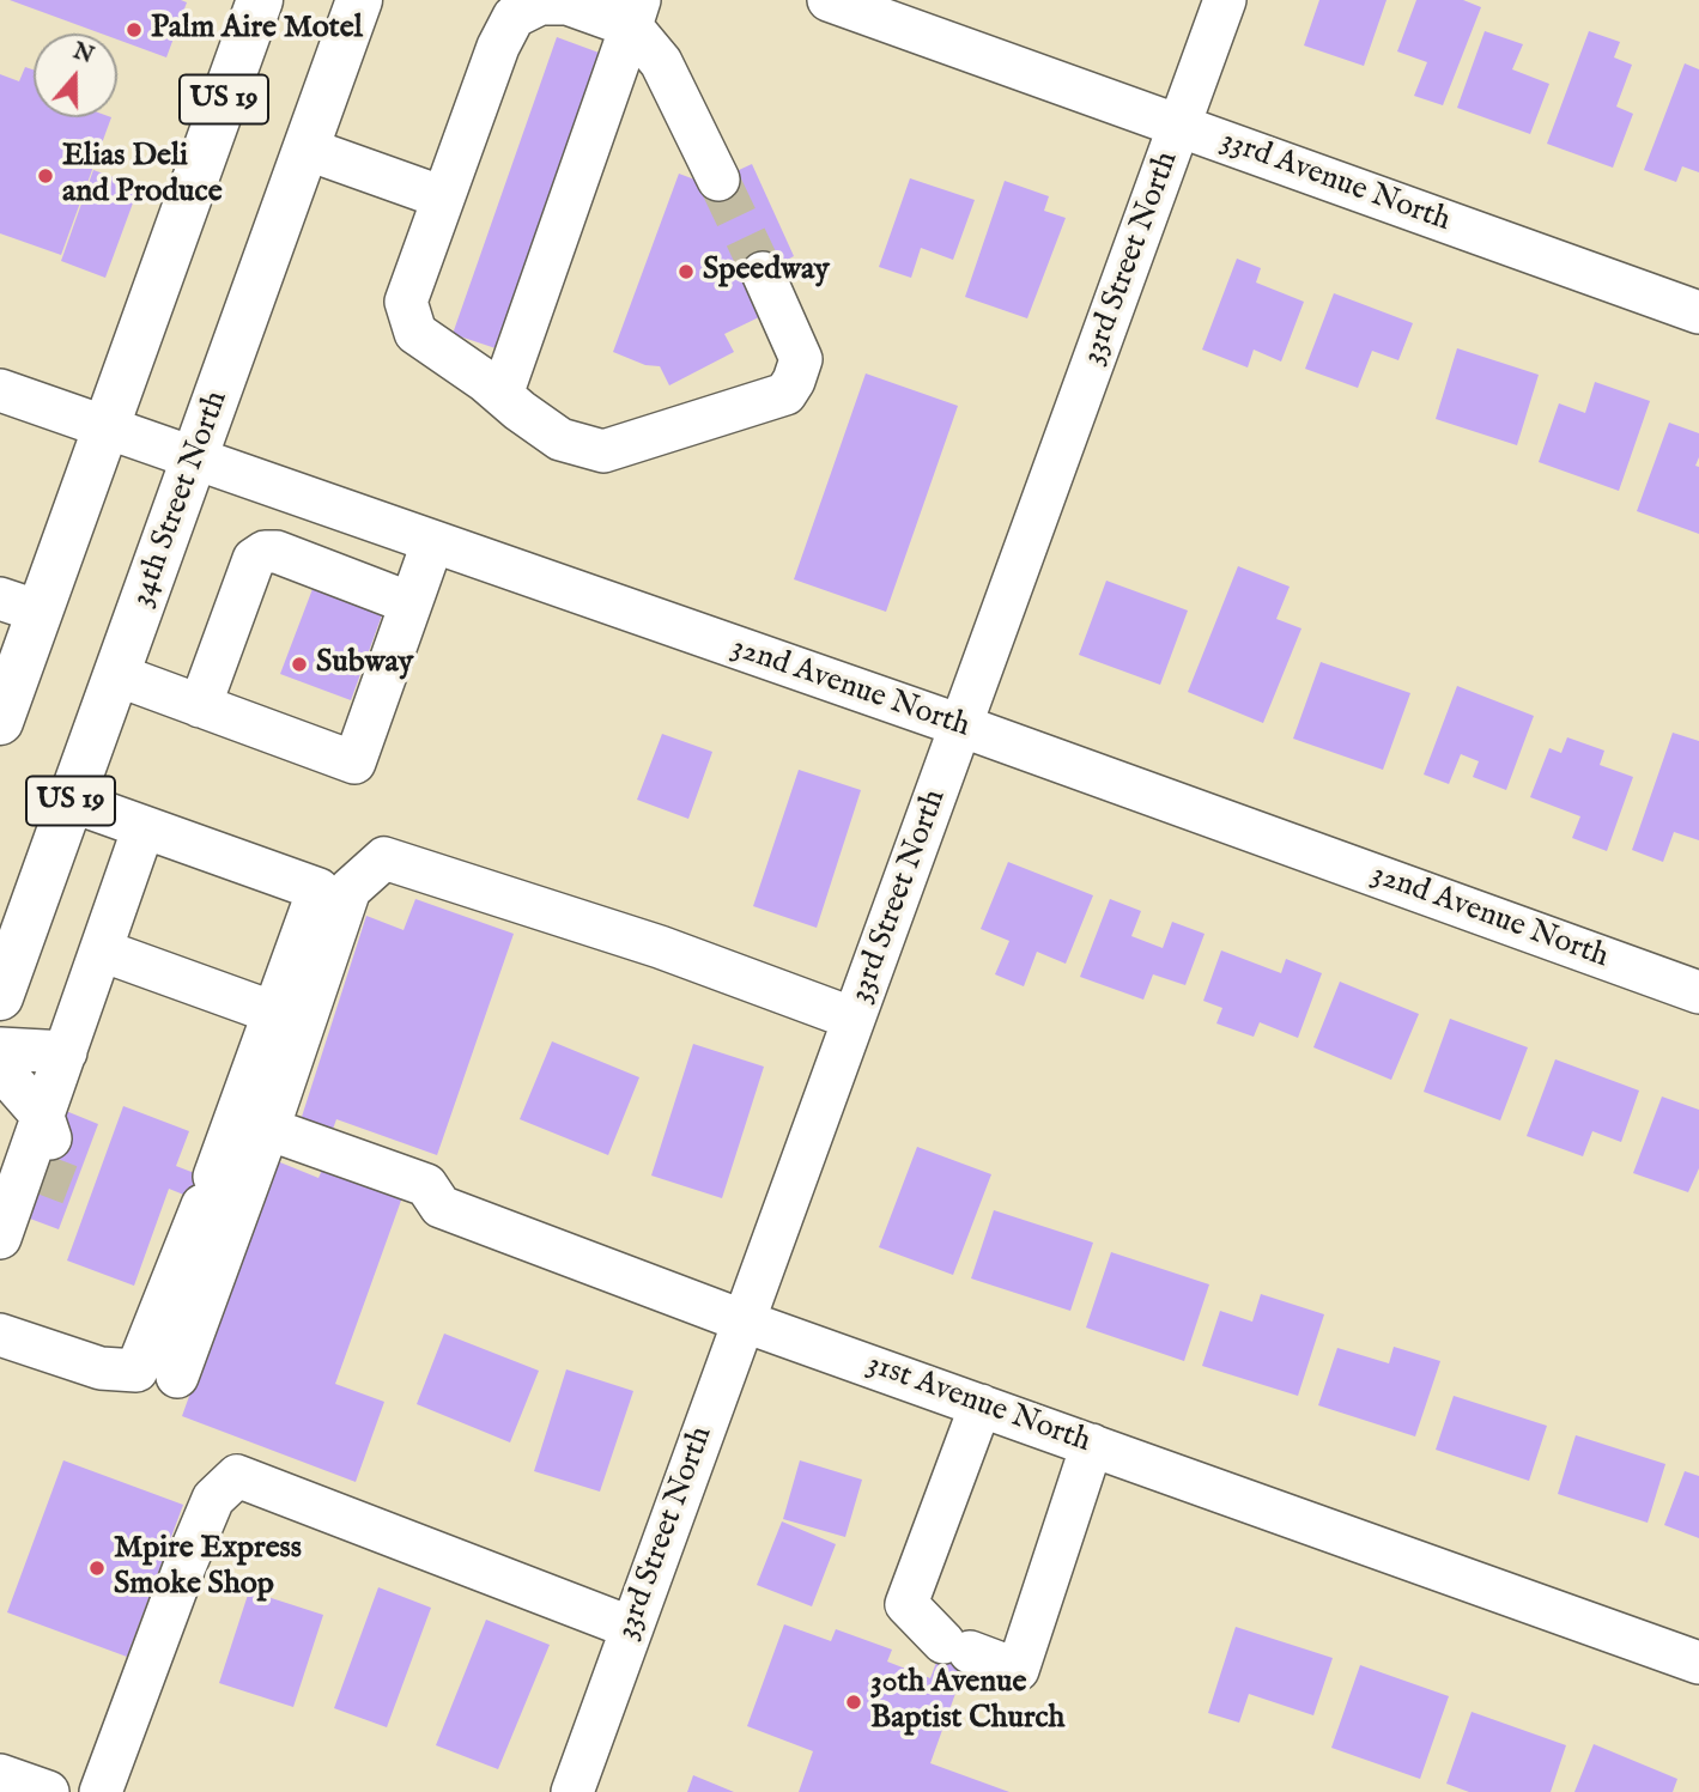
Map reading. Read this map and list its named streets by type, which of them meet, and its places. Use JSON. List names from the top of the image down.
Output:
{
  "streets": {
    "highway": ["US 19", "34th Street North"],
    "street": [
      "33rd Avenue North",
      "33rd Street North",
      "32nd Avenue North",
      "31st Avenue North"
    ]
  },
  "crossings": [
    ["US 19", "32nd Avenue North"],
    ["33rd Avenue North", "33rd Street North"],
    ["33rd Street North", "32nd Avenue North"],
    ["33rd Street North", "31st Avenue North"],
    ["34th Street North", "32nd Avenue North"]
  ],
  "places": [
    "Palm Aire Motel",
    "Elias Deli and Produce",
    "Speedway",
    "Subway",
    "Mpire Express Smoke Shop",
    "30th Avenue Baptist Church"
  ],
  "north": "top"
}
